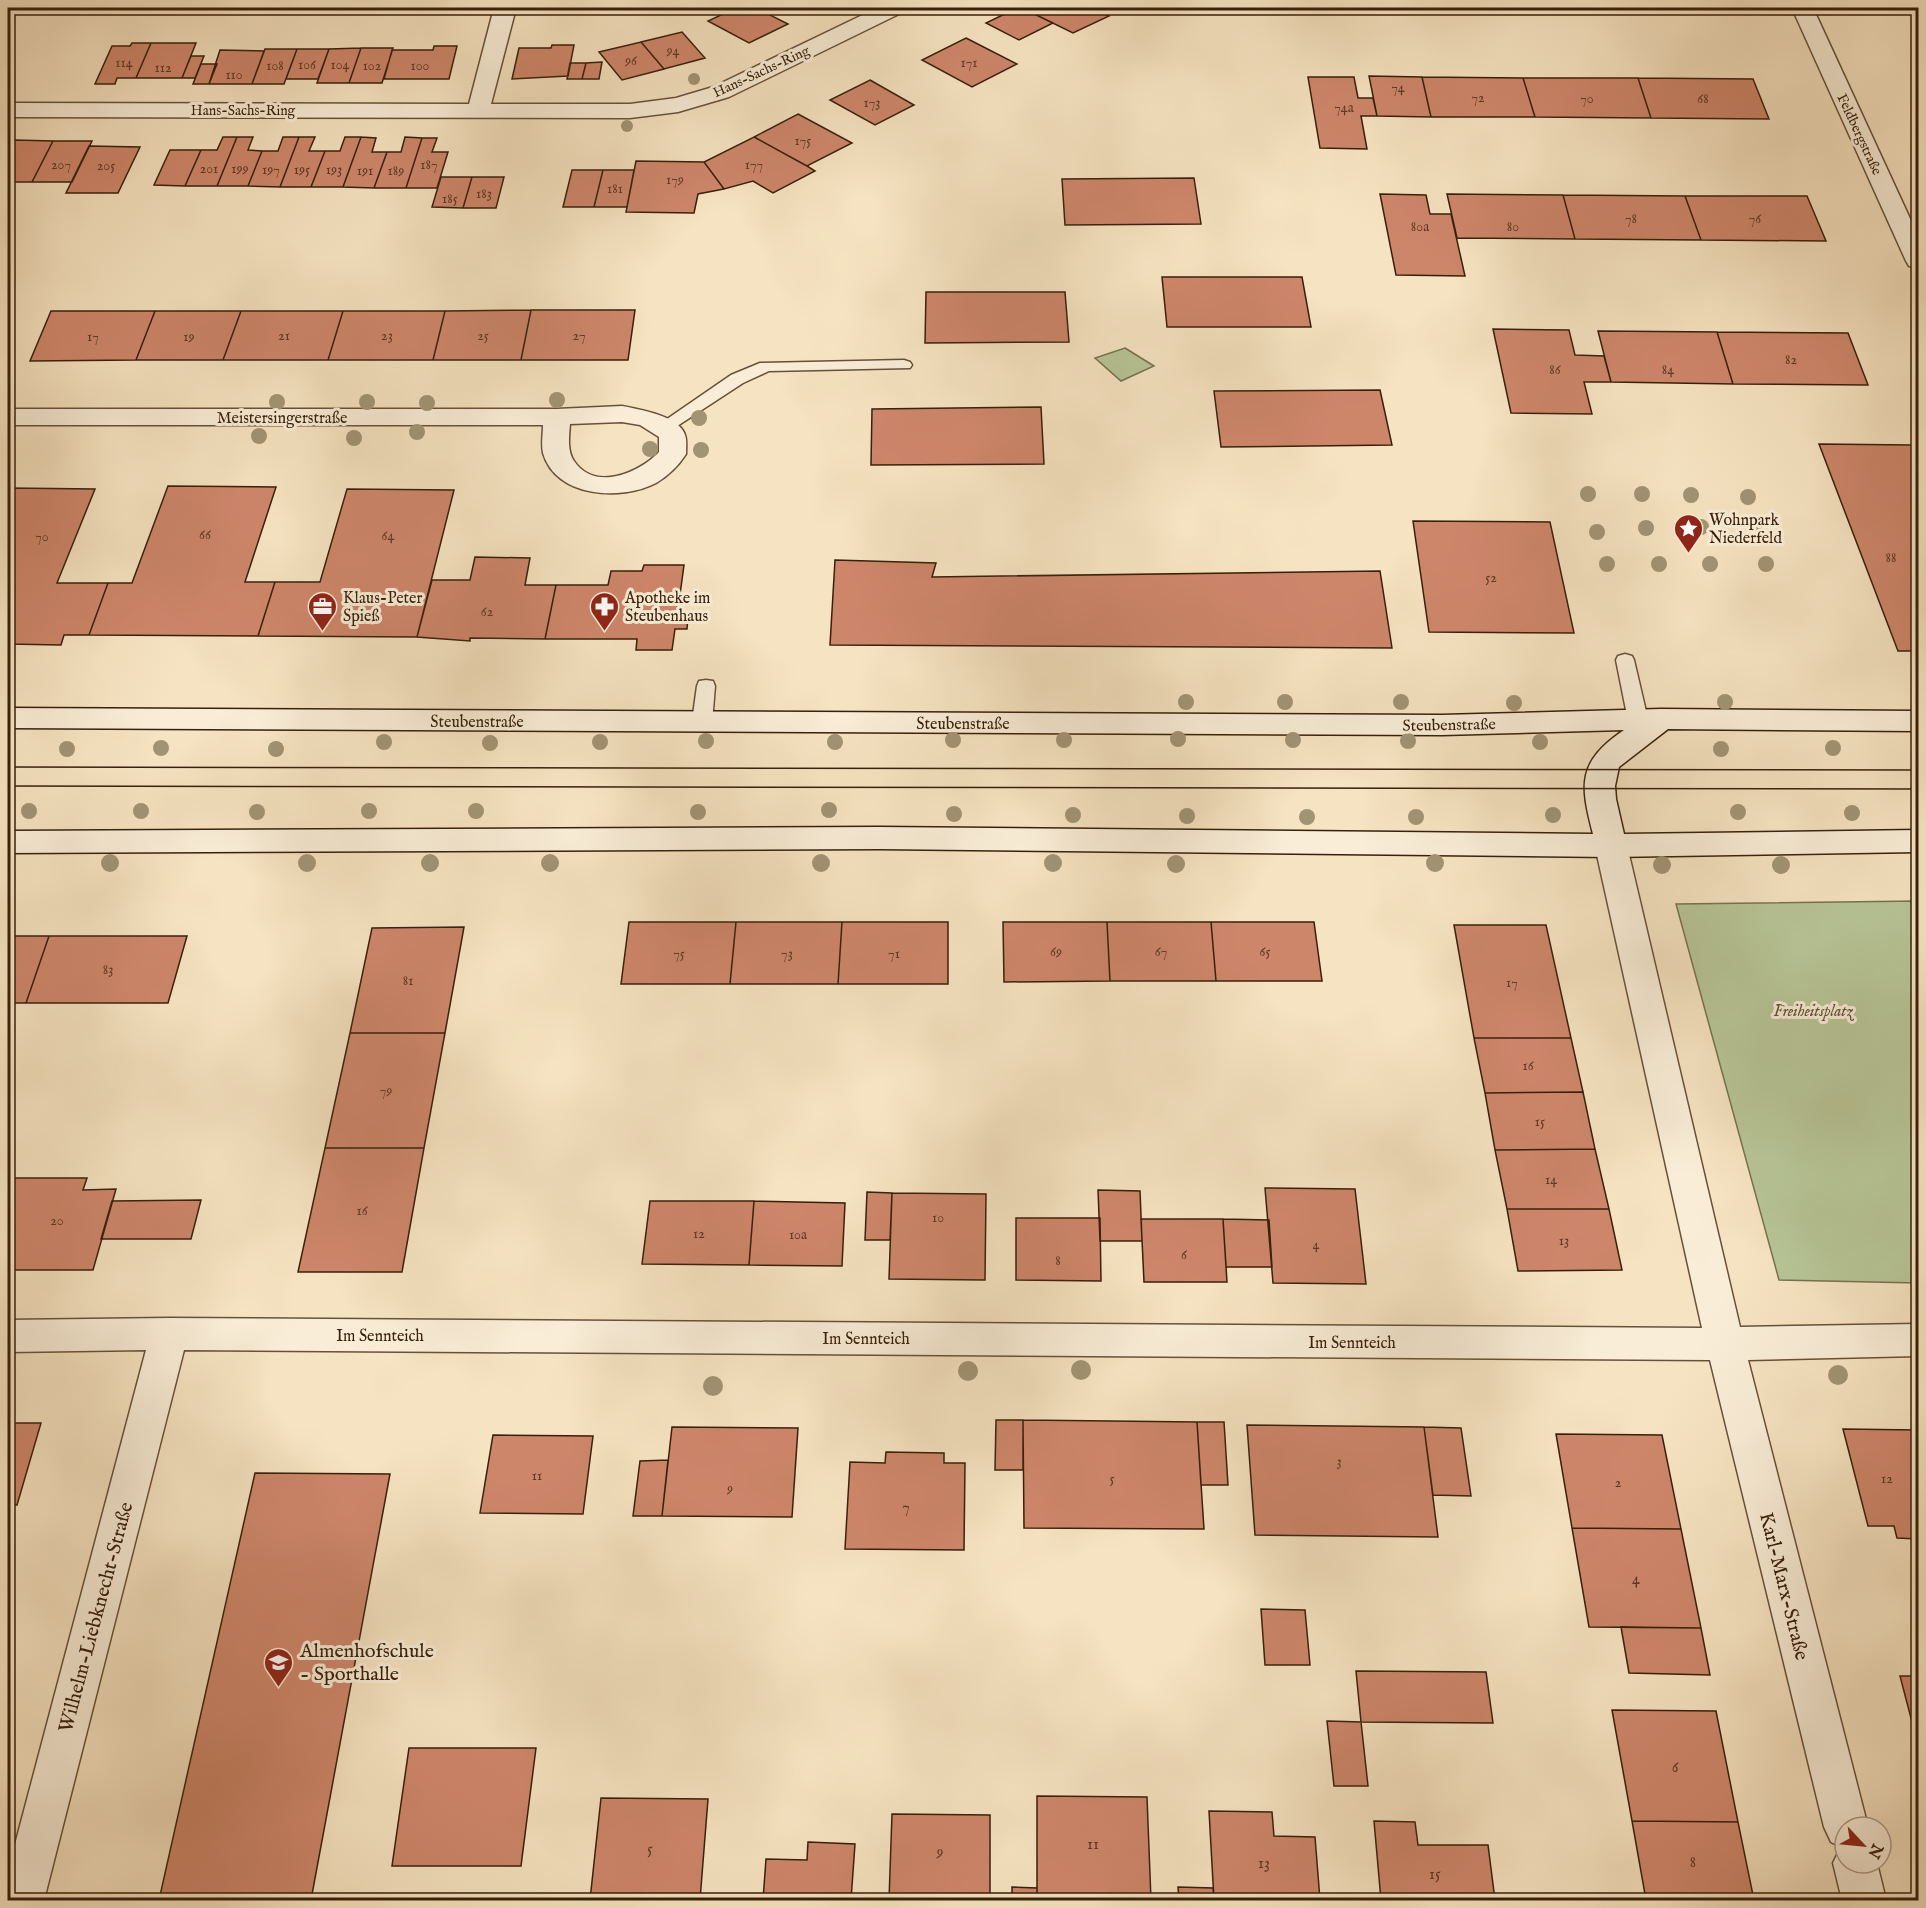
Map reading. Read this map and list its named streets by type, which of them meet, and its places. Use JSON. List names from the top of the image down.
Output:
{
  "streets": {
    "street": [
      "Hans-Sachs-Ring",
      "Feldbergstraße",
      "Meistersingerstraße",
      "Steubenstraße",
      "Im Sennteich",
      "Karl-Marx-Straße",
      "Wilhelm-Liebknecht-Straße"
    ]
  },
  "crossings": [
    ["Im Sennteich", "Karl-Marx-Straße"],
    ["Im Sennteich", "Wilhelm-Liebknecht-Straße"]
  ],
  "parks": ["Freiheitsplatz"],
  "places": {
    "place": ["Wohnpark Niederfeld"],
    "office": ["Klaus-Peter Spieß"],
    "pharmacy": ["Apotheke im Steubenhaus"],
    "school or university": ["Almenhofschule - Sporthalle"]
  },
  "house_numbers": [
    "94",
    "96",
    "114",
    "171",
    "106",
    "104",
    "108",
    "102",
    "100",
    "112",
    "110",
    "74",
    "72",
    "70",
    "68",
    "173",
    "74a",
    "175",
    "207",
    "187",
    "177",
    "205",
    "201",
    "199",
    "197",
    "195",
    "193",
    "191",
    "189",
    "179",
    "181",
    "183",
    "185",
    "78",
    "76",
    "80a",
    "80",
    "21",
    "23",
    "25",
    "27",
    "17",
    "19",
    "82",
    "86",
    "84",
    "66",
    "64",
    "70",
    "88",
    "52",
    "62",
    "69",
    "67",
    "65",
    "75",
    "73",
    "71",
    "83",
    "81",
    "17",
    "16",
    "79",
    "15",
    "14",
    "16",
    "10",
    "20",
    "12",
    "10a",
    "13",
    "4",
    "6",
    "8",
    "3",
    "11",
    "5",
    "12",
    "2",
    "9",
    "7",
    "4",
    "6",
    "11",
    "5",
    "9",
    "8",
    "13",
    "15"
  ],
  "north": "bottom right"
}
